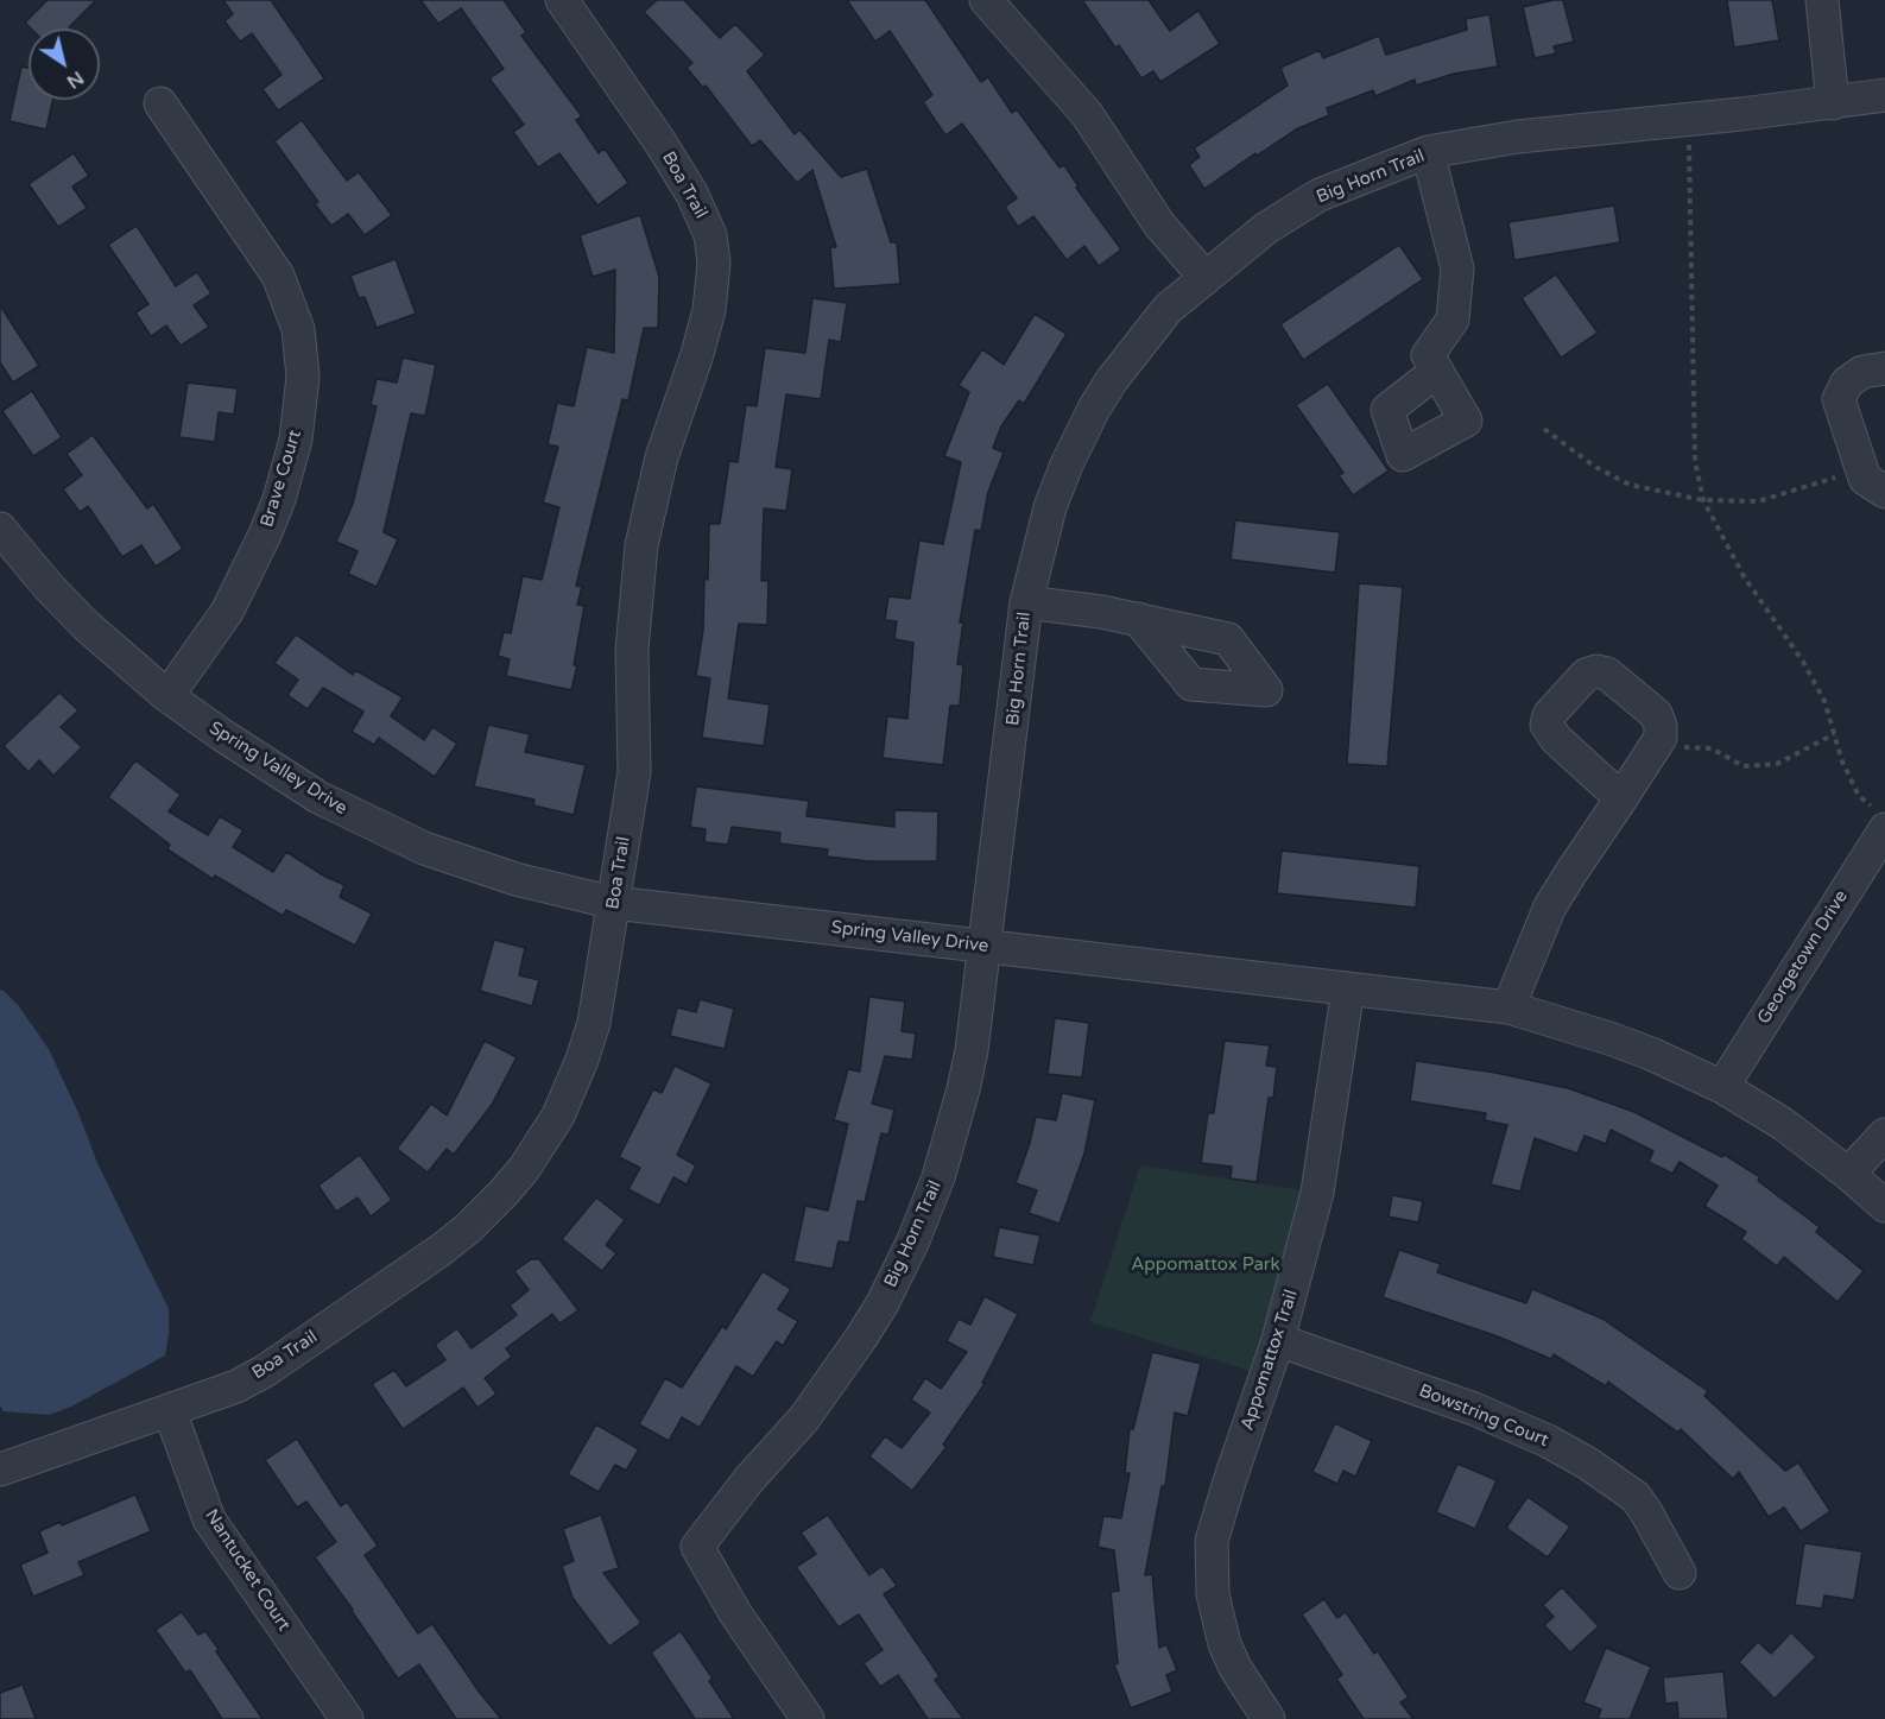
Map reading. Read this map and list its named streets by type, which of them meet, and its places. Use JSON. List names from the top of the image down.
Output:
{
  "streets": {
    "street": [
      "Big Horn Trail",
      "Boa Trail",
      "Brave Court",
      "Spring Valley Drive",
      "Georgetown Drive",
      "Appomattox Trail",
      "Bowstring Court",
      "Nantucket Court"
    ]
  },
  "crossings": [
    ["Big Horn Trail", "Spring Valley Drive"],
    ["Boa Trail", "Spring Valley Drive"],
    ["Boa Trail", "Nantucket Court"],
    ["Brave Court", "Spring Valley Drive"],
    ["Spring Valley Drive", "Georgetown Drive"],
    ["Spring Valley Drive", "Appomattox Trail"],
    ["Appomattox Trail", "Bowstring Court"]
  ],
  "parks": ["Appomattox Park"],
  "north": "bottom right"
}
